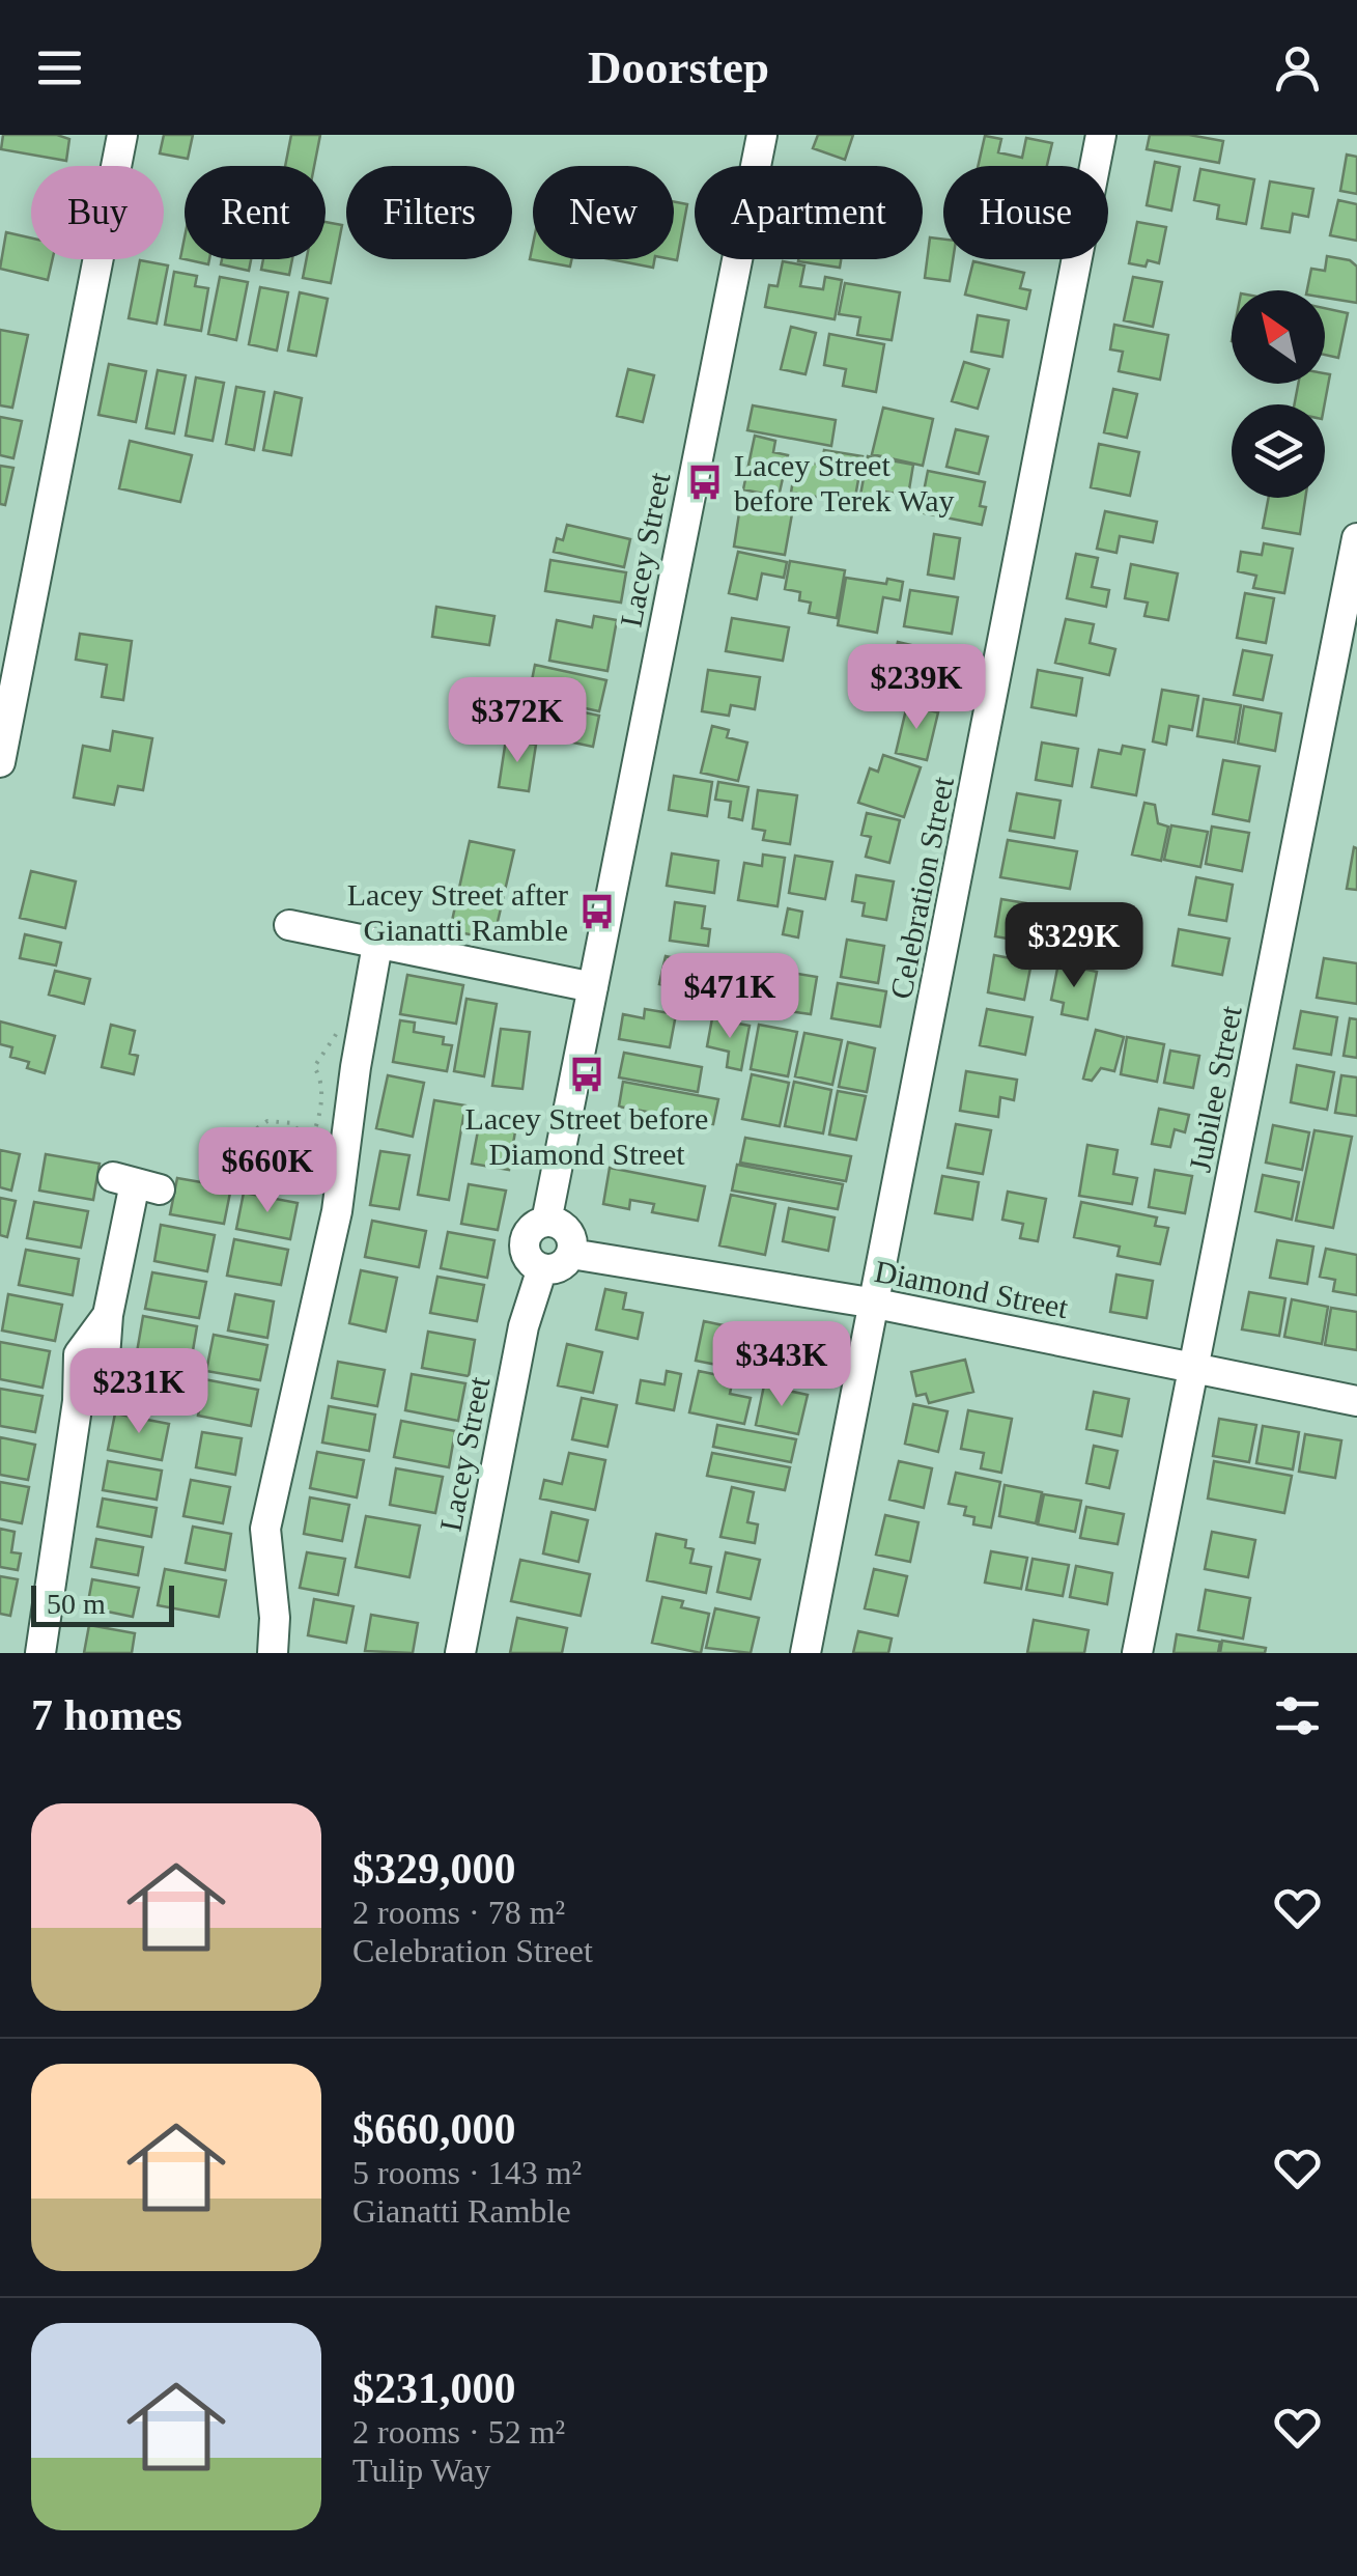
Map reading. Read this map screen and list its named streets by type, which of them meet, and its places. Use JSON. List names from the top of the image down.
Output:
{
  "streets": {
    "street": [
      "Lacey Street",
      "Celebration Street",
      "Jubilee Street",
      "Diamond Street"
    ]
  },
  "crossings": [
    ["Lacey Street", "Diamond Street"],
    ["Celebration Street", "Diamond Street"],
    ["Jubilee Street", "Diamond Street"]
  ],
  "places": {
    "bus stop": ["Lacey Street before Terek Way", "Lacey Street after Gianatti Ramble", "Lacey Street before Diamond Street"]
  },
  "scale_bar": "50 m",
  "north": "top left",
  "page": {
    "header": "Doorstep",
    "chip": [
      "Buy",
      "Rent",
      "Filters",
      "New",
      "Apartment",
      "House"
    ],
    "price": [
      "$239K",
      "$372K",
      "$329K",
      "$471K",
      "$660K",
      "$343K",
      "$231K"
    ],
    "scale": "50 m",
    "heading": "7 homes",
    "list": [
      {
        "name": "$329,000",
        "note": "2 rooms · 78 m² · Celebration Street"
      },
      {
        "name": "$660,000",
        "note": "5 rooms · 143 m² · Gianatti Ramble"
      },
      {
        "name": "$231,000",
        "note": "2 rooms · 52 m² · Tulip Way"
      }
    ]
  }
}
